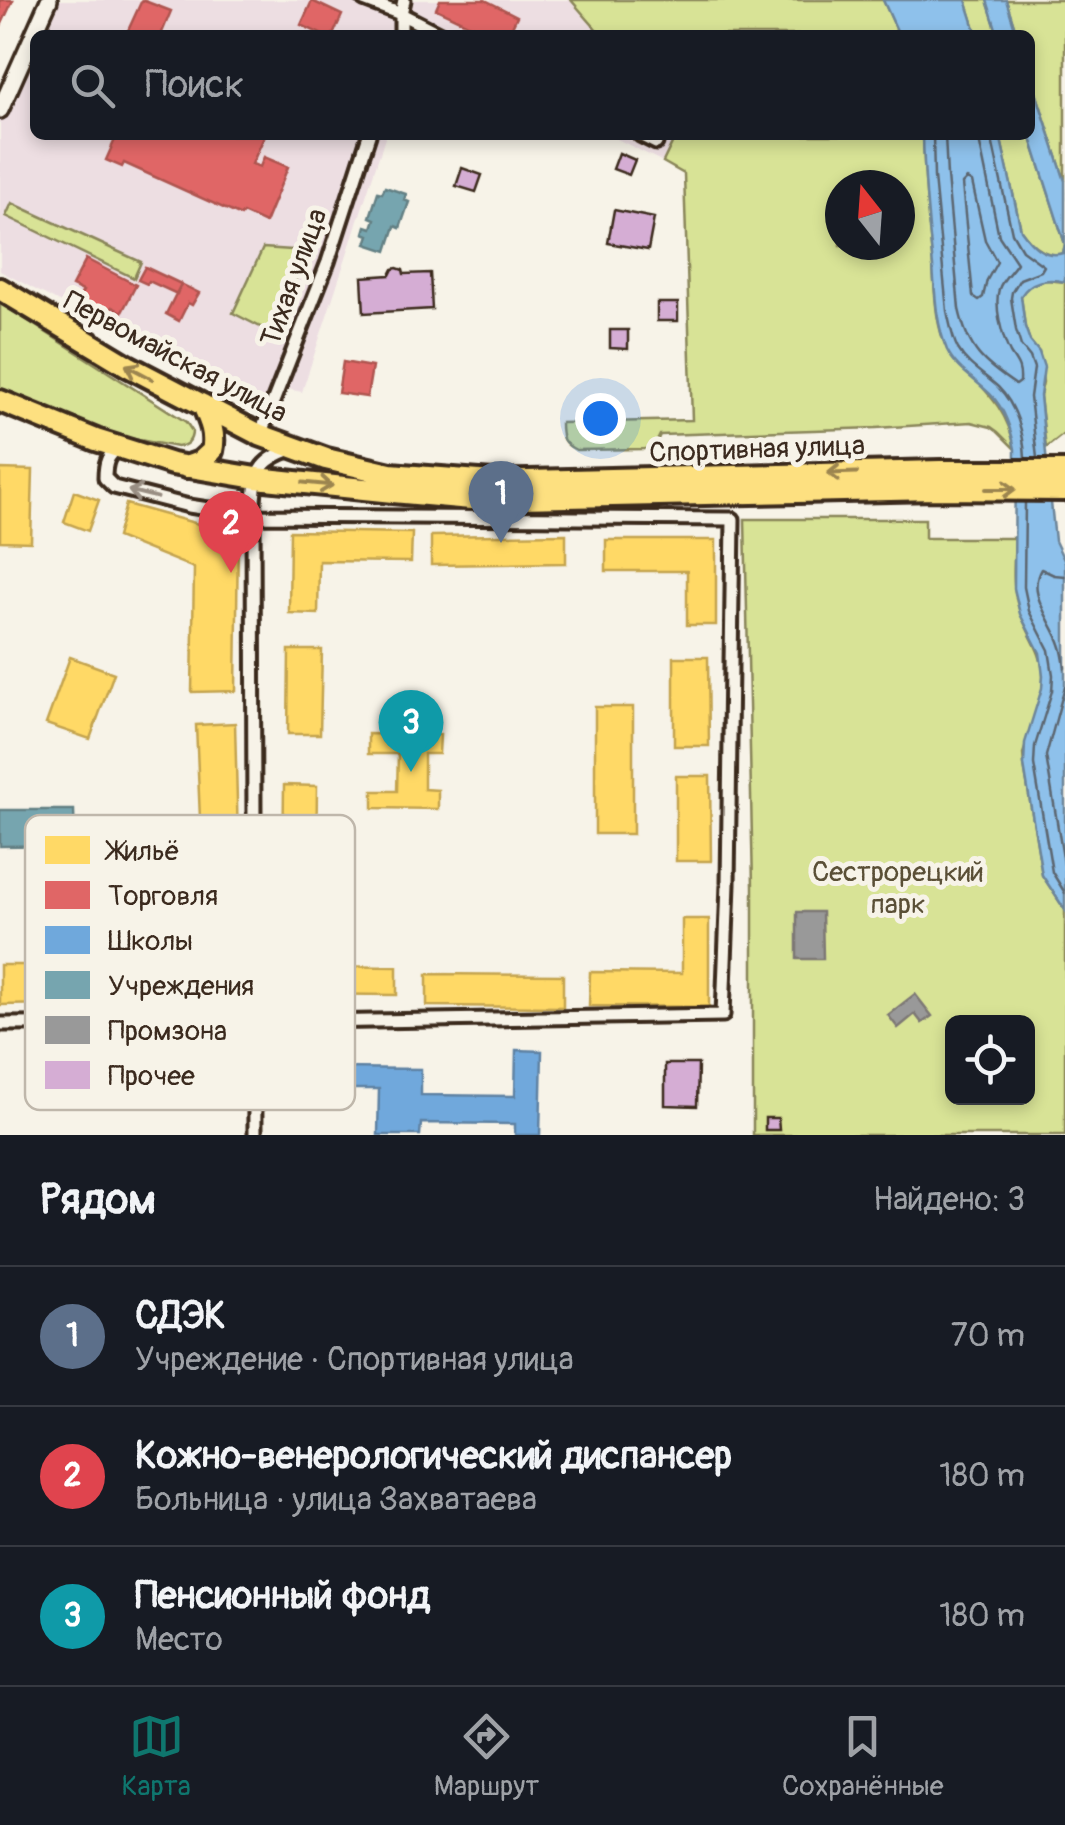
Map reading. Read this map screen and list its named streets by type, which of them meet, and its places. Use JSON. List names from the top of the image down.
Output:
{
  "streets": {
    "highway": ["Первомайская улица", "Спортивная улица"],
    "street": ["Тихая улица"]
  },
  "crossings": [
    ["Тихая улица", "Первомайская улица"],
    ["Первомайская улица", "Спортивная улица"]
  ],
  "parks": ["Сестрорецкий парк"],
  "legend": [
    "Жильё",
    "Торговля",
    "Школы",
    "Учреждения",
    "Промзона",
    "Прочее"
  ],
  "north": "top",
  "page": {
    "search": "Поиск",
    "pins": ["1", "2", "3"],
    "heading": ["Рядом", "Найдено: 3"],
    "list": [
      {
        "mark": "1",
        "name": "СДЭК",
        "note": "Учреждение · Спортивная улица",
        "value": "70 m"
      },
      {
        "mark": "2",
        "name": "Кожно-венерологический диспансер",
        "note": "Больница · улица Захватаева",
        "value": "180 m"
      },
      {
        "mark": "3",
        "name": "Пенсионный фонд",
        "note": "Место",
        "value": "180 m"
      }
    ],
    "nav": ["Карта", "Маршрут", "Сохранённые"]
  }
}
